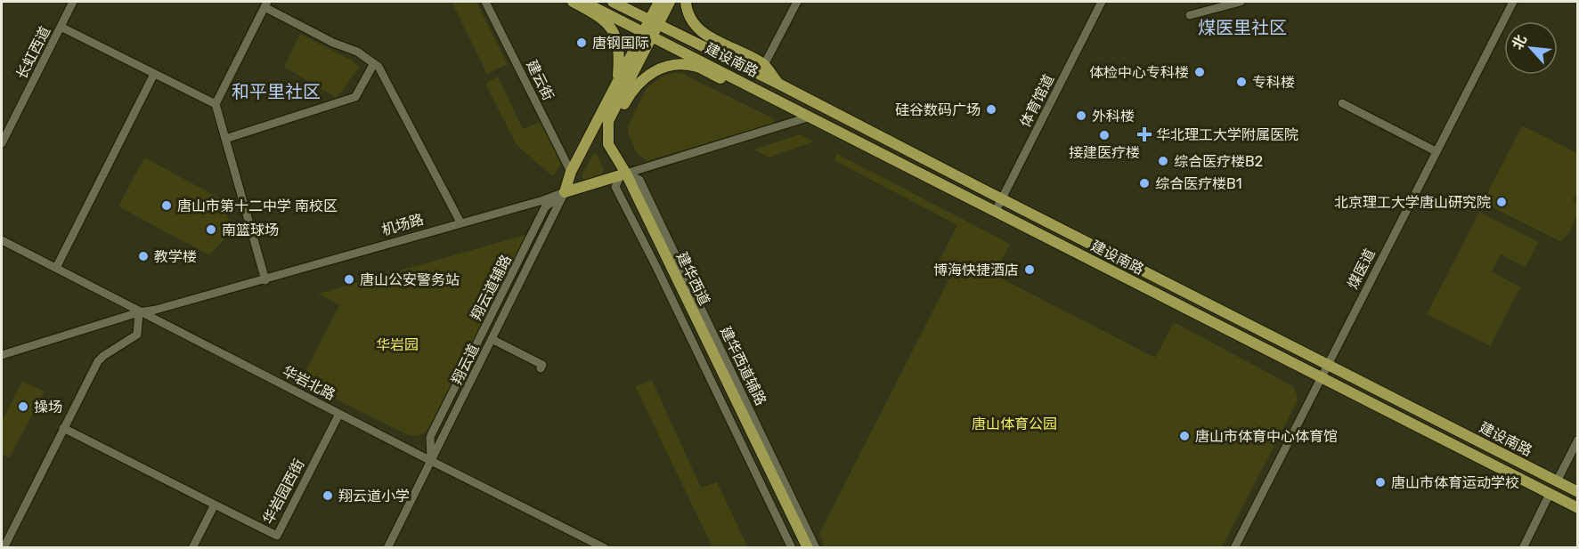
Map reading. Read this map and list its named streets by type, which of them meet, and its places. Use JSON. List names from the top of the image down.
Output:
{
  "streets": {
    "main road": ["建设南路", "机场路", "建华西道"],
    "street": [
      "长虹西道",
      "建云街",
      "体育馆道",
      "煤医道",
      "翔云道辅路",
      "翔云道",
      "建华西道辅路",
      "华岩北路",
      "华岩园西街"
    ]
  },
  "crossings": [
    ["建设南路", "体育馆道"],
    ["建设南路", "机场路"],
    ["建设南路", "煤医道"],
    ["机场路", "建华西道"],
    ["机场路", "翔云道辅路"],
    ["机场路", "翔云道"],
    ["机场路", "建华西道辅路"],
    ["机场路", "华岩北路"],
    ["建华西道", "建华西道辅路"],
    ["翔云道辅路", "翔云道"],
    ["翔云道辅路", "华岩北路"],
    ["翔云道", "华岩北路"],
    ["华岩北路", "华岩园西街"]
  ],
  "districts": ["煤医里社区", "和平里社区"],
  "parks": ["华岩园", "唐山体育公园"],
  "places": {
    "other": [
      "唐钢国际",
      "体检中心专科楼",
      "专科楼",
      "硅谷数码广场",
      "外科楼",
      "接建医疗楼",
      "综合医疗楼B2",
      "综合医疗楼B1",
      "北京理工大学唐山研究院",
      "唐山市第十二中学 南校区",
      "南篮球场",
      "教学楼",
      "博海快捷酒店",
      "唐山公安警务站",
      "操场",
      "唐山市体育中心体育馆",
      "唐山市体育运动学校",
      "翔云道小学"
    ],
    "health": ["华北理工大学附属医院"]
  },
  "north": "top left"
}
